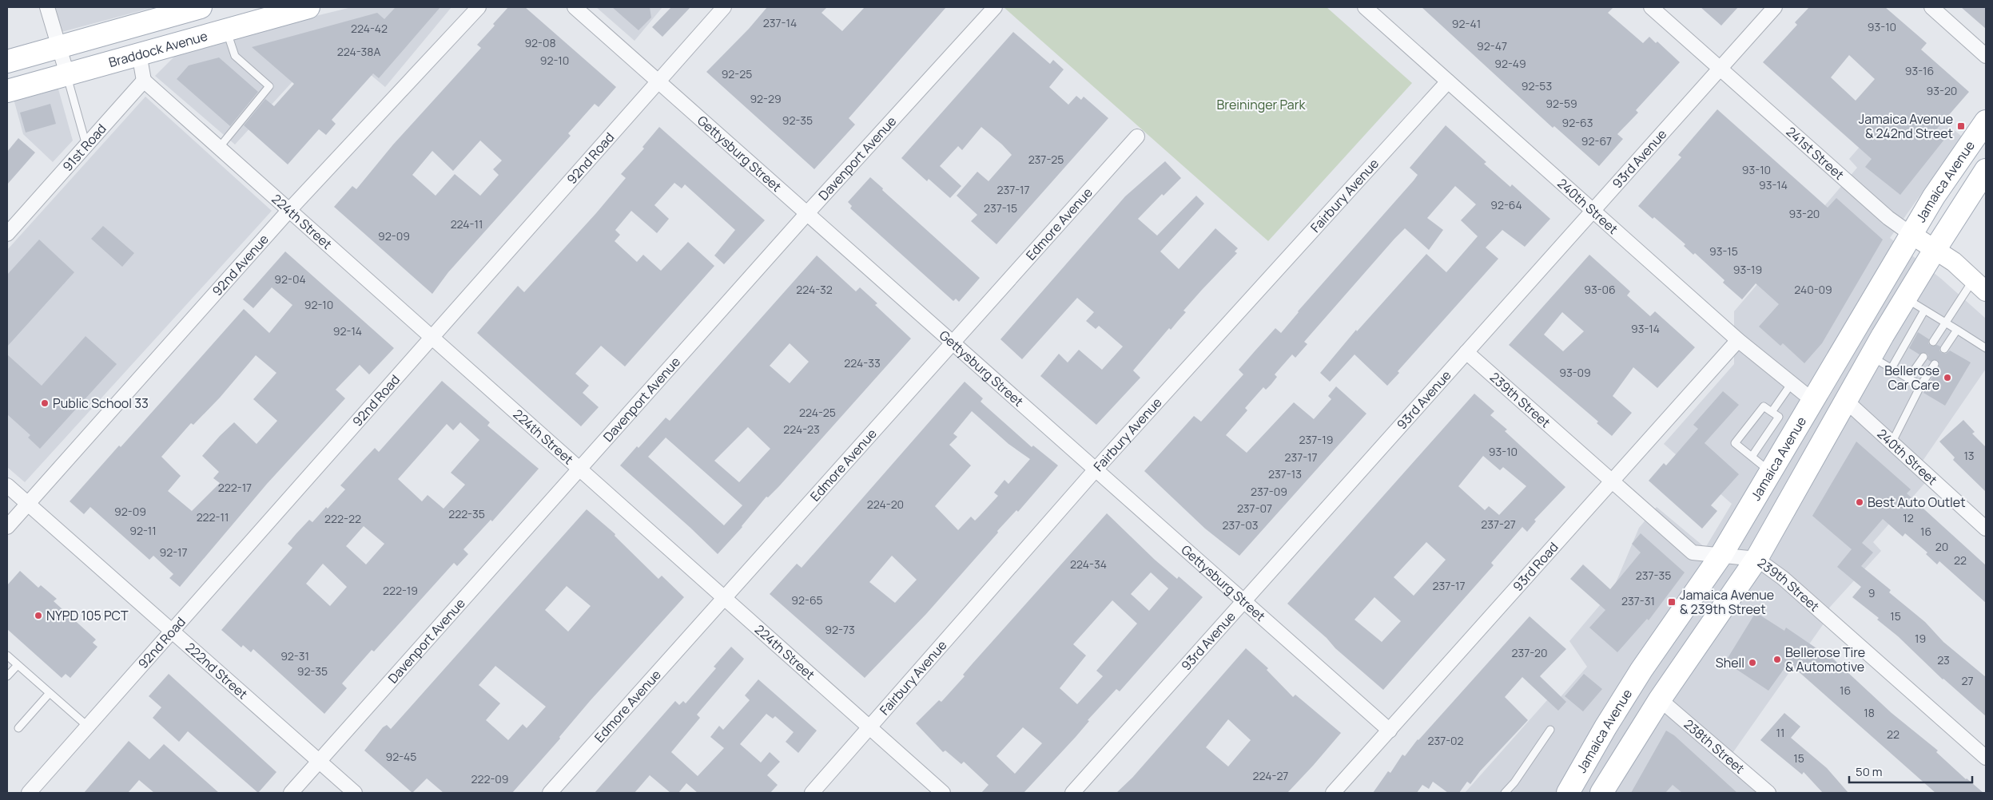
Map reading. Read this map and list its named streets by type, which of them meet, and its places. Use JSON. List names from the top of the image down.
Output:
{
  "streets": {
    "main road": ["Braddock Avenue", "Jamaica Avenue"],
    "street": [
      "91st Road",
      "Gettysburg Street",
      "241st Street",
      "92nd Road",
      "Davenport Avenue",
      "93rd Avenue",
      "Fairbury Avenue",
      "240th Street",
      "224th Street",
      "Edmore Avenue",
      "92nd Avenue",
      "239th Street",
      "93rd Road",
      "222nd Street",
      "238th Street"
    ]
  },
  "crossings": [
    ["91st Road", "224th Street"],
    ["Gettysburg Street", "92nd Road"],
    ["Gettysburg Street", "Davenport Avenue"],
    ["Gettysburg Street", "93rd Avenue"],
    ["Gettysburg Street", "Fairbury Avenue"],
    ["Gettysburg Street", "Edmore Avenue"],
    ["Gettysburg Street", "93rd Road"],
    ["241st Street", "93rd Avenue"],
    ["241st Street", "Jamaica Avenue"],
    ["92nd Road", "224th Street"],
    ["92nd Road", "222nd Street"],
    ["Davenport Avenue", "224th Street"],
    ["Davenport Avenue", "222nd Street"],
    ["93rd Avenue", "240th Street"],
    ["93rd Avenue", "239th Street"],
    ["Jamaica Avenue", "240th Street"],
    ["Jamaica Avenue", "239th Street"],
    ["Fairbury Avenue", "240th Street"],
    ["Fairbury Avenue", "224th Street"],
    ["240th Street", "93rd Road"],
    ["224th Street", "Edmore Avenue"],
    ["224th Street", "92nd Avenue"],
    ["92nd Avenue", "222nd Street"],
    ["239th Street", "93rd Road"]
  ],
  "parks": ["Breininger Park"],
  "places": {
    "transit": ["Jamaica Avenue & 242nd Street", "Jamaica Avenue & 239th Street"],
    "other": [
      "Bellerose Car Care",
      "Public School 33",
      "Best Auto Outlet",
      "NYPD 105 PCT",
      "Bellerose Tire & Automotive",
      "Shell"
    ]
  },
  "house_numbers": [
    "237-14",
    "92-41",
    "93-10",
    "224-42",
    "92-08",
    "92-47",
    "224-38A",
    "92-10",
    "92-49",
    "93-16",
    "92-25",
    "92-53",
    "93-20",
    "92-29",
    "92-59",
    "92-35",
    "92-63",
    "92-67",
    "237-25",
    "93-10",
    "93-14",
    "237-17",
    "92-64",
    "237-15",
    "93-20",
    "224-11",
    "92-09",
    "93-15",
    "93-19",
    "92-04",
    "224-32",
    "93-06",
    "240-09",
    "92-10",
    "93-14",
    "92-14",
    "224-33",
    "93-09",
    "224-25",
    "224-23",
    "237-19",
    "93-10",
    "13",
    "237-17",
    "237-13",
    "222-17",
    "237-09",
    "224-20",
    "237-07",
    "92-09",
    "222-35",
    "222-11",
    "12",
    "222-22",
    "237-27",
    "237-03",
    "92-11",
    "16",
    "20",
    "92-17",
    "22",
    "224-34",
    "237-35",
    "237-17",
    "222-19",
    "9",
    "92-65",
    "237-31",
    "15",
    "92-73",
    "19",
    "237-20",
    "92-31",
    "23",
    "92-35",
    "27",
    "16",
    "18",
    "11",
    "22",
    "237-02",
    "92-45",
    "15",
    "224-27",
    "222-09"
  ],
  "scale_bar": "50 m"
}
